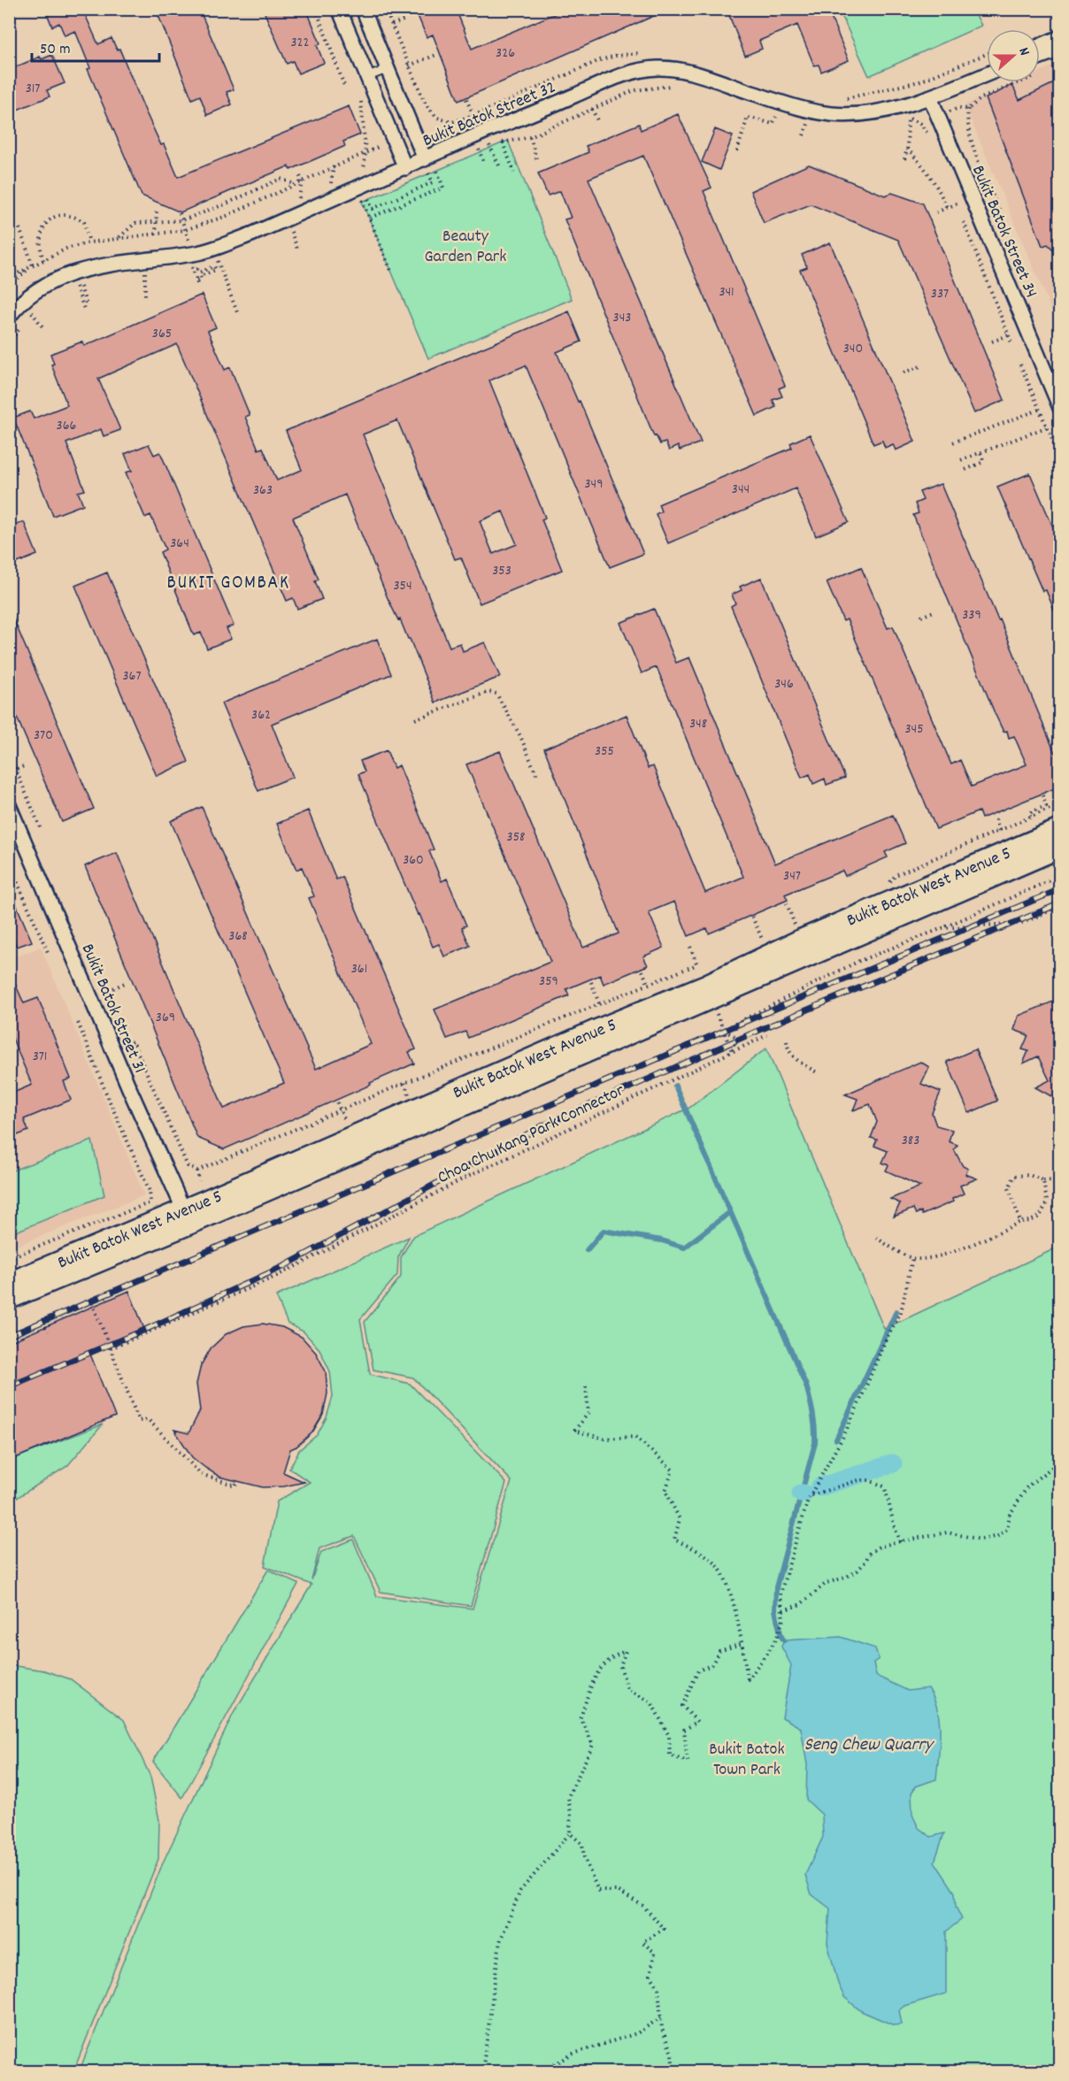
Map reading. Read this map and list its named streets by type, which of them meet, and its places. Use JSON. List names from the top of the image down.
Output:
{
  "streets": {
    "street": [
      "Bukit Batok Street 32",
      "Bukit Batok Street 34",
      "Bukit Batok West Avenue 5",
      "Bukit Batok Street 31"
    ],
    "path": ["Choa Chu Kang Park Connector"]
  },
  "crossings": [
    ["Bukit Batok Street 32", "Bukit Batok Street 34"],
    ["Bukit Batok West Avenue 5", "Bukit Batok Street 31"]
  ],
  "districts": ["BUKIT GOMBAK"],
  "water": ["Seng Chew Quarry"],
  "parks": ["Beauty Garden Park", "Bukit Batok Town Park"],
  "house_numbers": [
    "322",
    "326",
    "317",
    "341",
    "337",
    "343",
    "365",
    "340",
    "366",
    "349",
    "344",
    "363",
    "364",
    "353",
    "354",
    "339",
    "367",
    "346",
    "362",
    "348",
    "345",
    "370",
    "355",
    "358",
    "360",
    "347",
    "368",
    "361",
    "359",
    "369",
    "371",
    "383"
  ],
  "scale_bar": "50 m",
  "north": "right"
}
